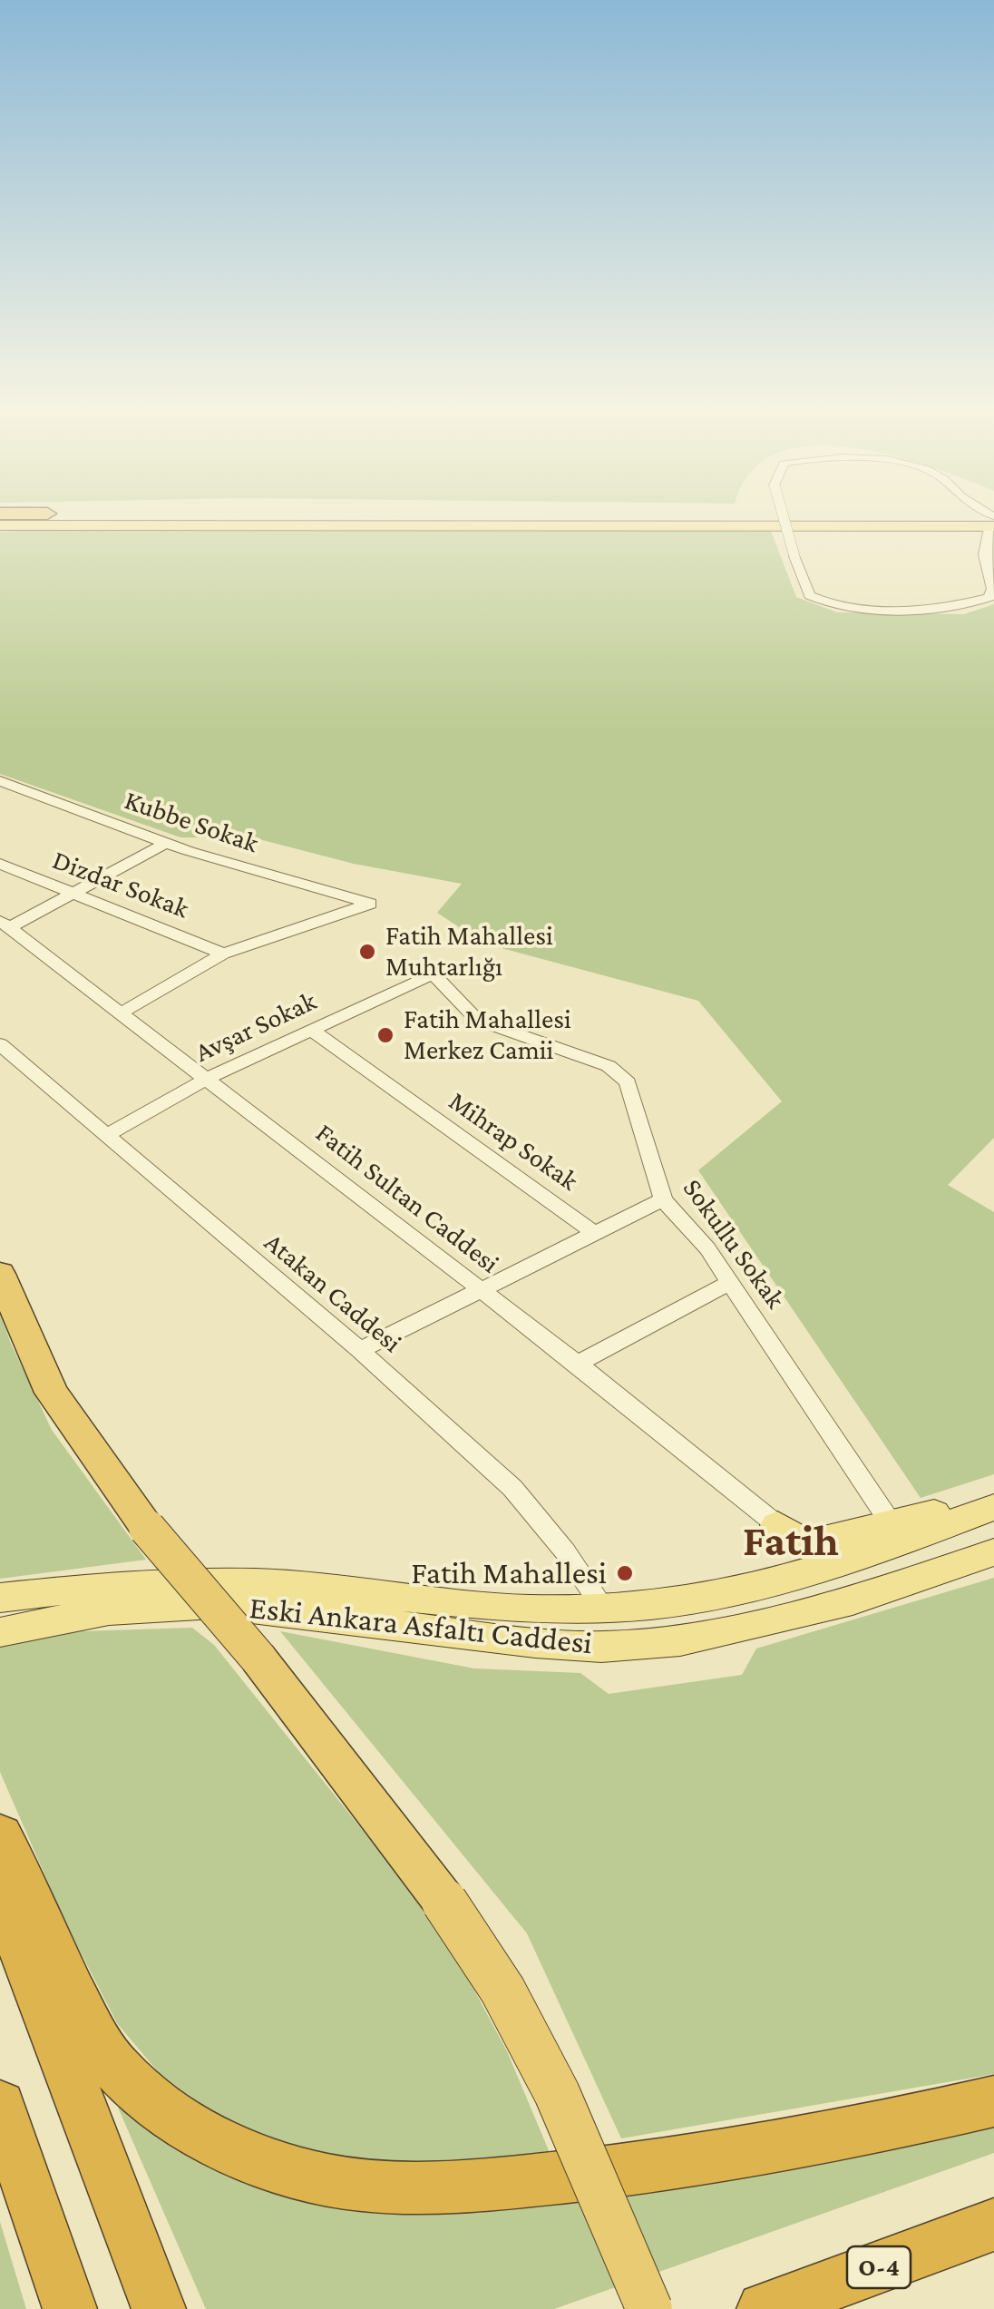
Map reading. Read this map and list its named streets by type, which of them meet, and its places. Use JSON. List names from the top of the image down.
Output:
{
  "streets": {
    "highway": ["O-4"],
    "main road": ["Eski Ankara Asfaltı Caddesi"],
    "street": [
      "Kubbe Sokak",
      "Dizdar Sokak",
      "Avşar Sokak",
      "Mihrap Sokak",
      "Fatih Sultan Caddesi",
      "Sokullu Sokak",
      "Atakan Caddesi"
    ]
  },
  "crossings": [
    ["Kubbe Sokak", "Dizdar Sokak"],
    ["Avşar Sokak", "Mihrap Sokak"],
    ["Avşar Sokak", "Fatih Sultan Caddesi"],
    ["Avşar Sokak", "Sokullu Sokak"],
    ["Avşar Sokak", "Atakan Caddesi"],
    ["Atakan Caddesi", "Eski Ankara Asfaltı Caddesi"]
  ],
  "districts": ["Fatih"],
  "places": ["Fatih Mahallesi Muhtarlığı", "Fatih Mahallesi Merkez Camii", "Fatih Mahallesi"]
}
